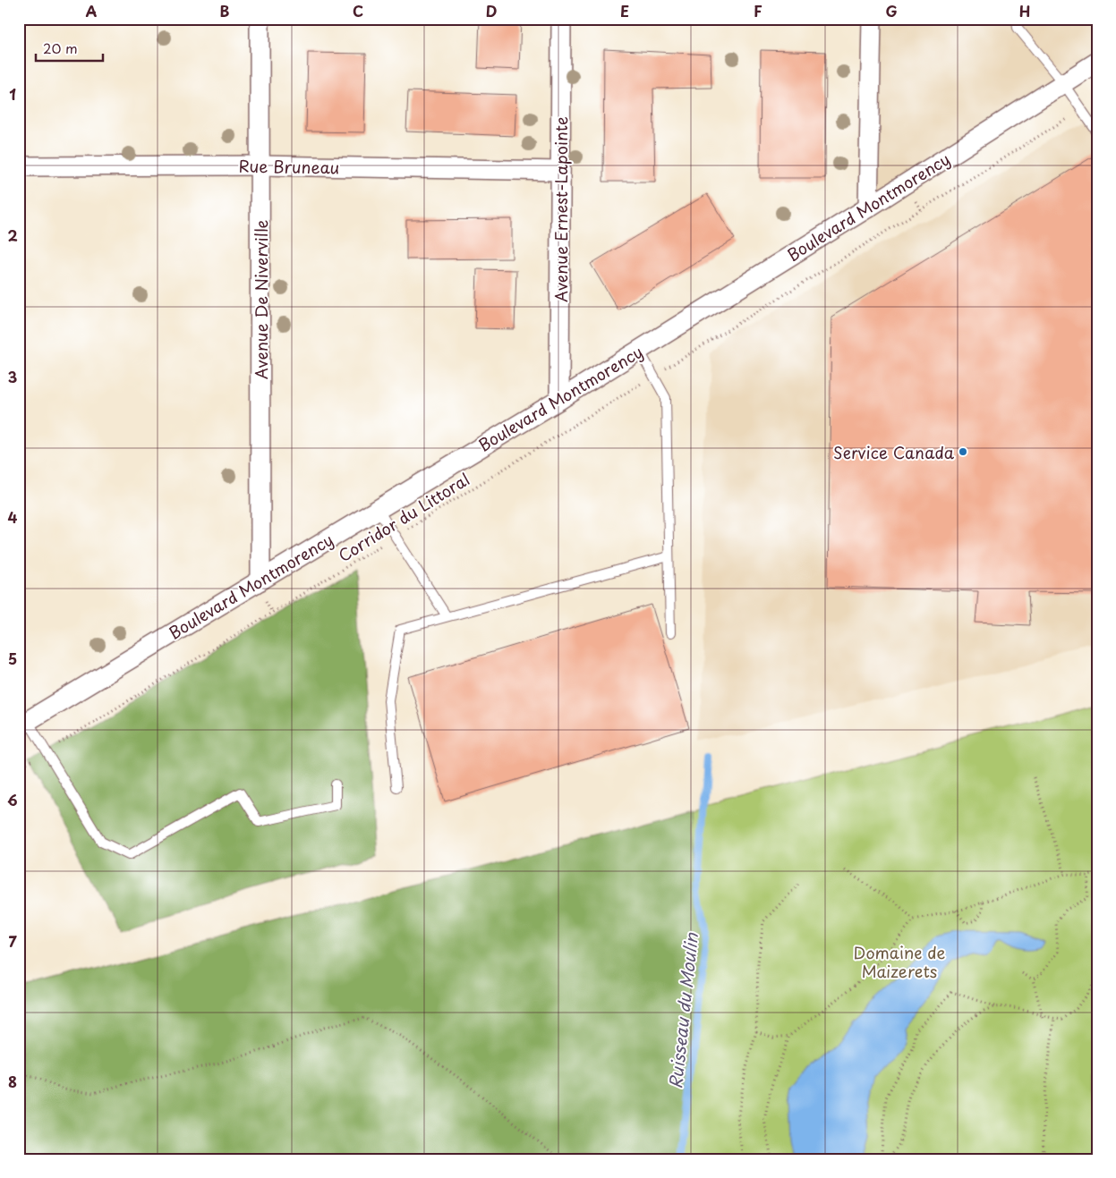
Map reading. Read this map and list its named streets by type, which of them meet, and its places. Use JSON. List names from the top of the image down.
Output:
{
  "streets": {
    "street": [
      "Rue Bruneau",
      "Boulevard Montmorency",
      "Avenue Ernest-Lapointe",
      "Avenue De Niverville"
    ],
    "path": ["Corridor du Littoral"]
  },
  "crossings": [
    ["Rue Bruneau", "Avenue Ernest-Lapointe"],
    ["Rue Bruneau", "Avenue De Niverville"],
    ["Boulevard Montmorency", "Avenue Ernest-Lapointe"],
    ["Boulevard Montmorency", "Avenue De Niverville"]
  ],
  "water": ["Ruisseau du Moulin"],
  "parks": ["Domaine de Maizerets"],
  "places": ["Service Canada"],
  "scale_bar": "20 m",
  "grid": {
    "columns": [
      "A",
      "B",
      "C",
      "D",
      "E",
      "F",
      "G",
      "H"
    ],
    "rows": [
      "1",
      "2",
      "3",
      "4",
      "5",
      "6",
      "7",
      "8"
    ]
  }
}
